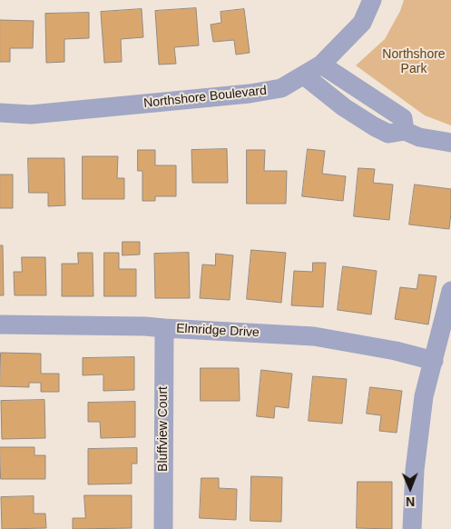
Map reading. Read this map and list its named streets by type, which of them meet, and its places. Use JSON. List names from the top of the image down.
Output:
{
  "streets": {
    "street": ["Northshore Boulevard", "Elmridge Drive", "Bluffview Court"]
  },
  "crossings": [
    ["Elmridge Drive", "Bluffview Court"]
  ],
  "parks": ["Northshore Park"],
  "north": "bottom"
}
